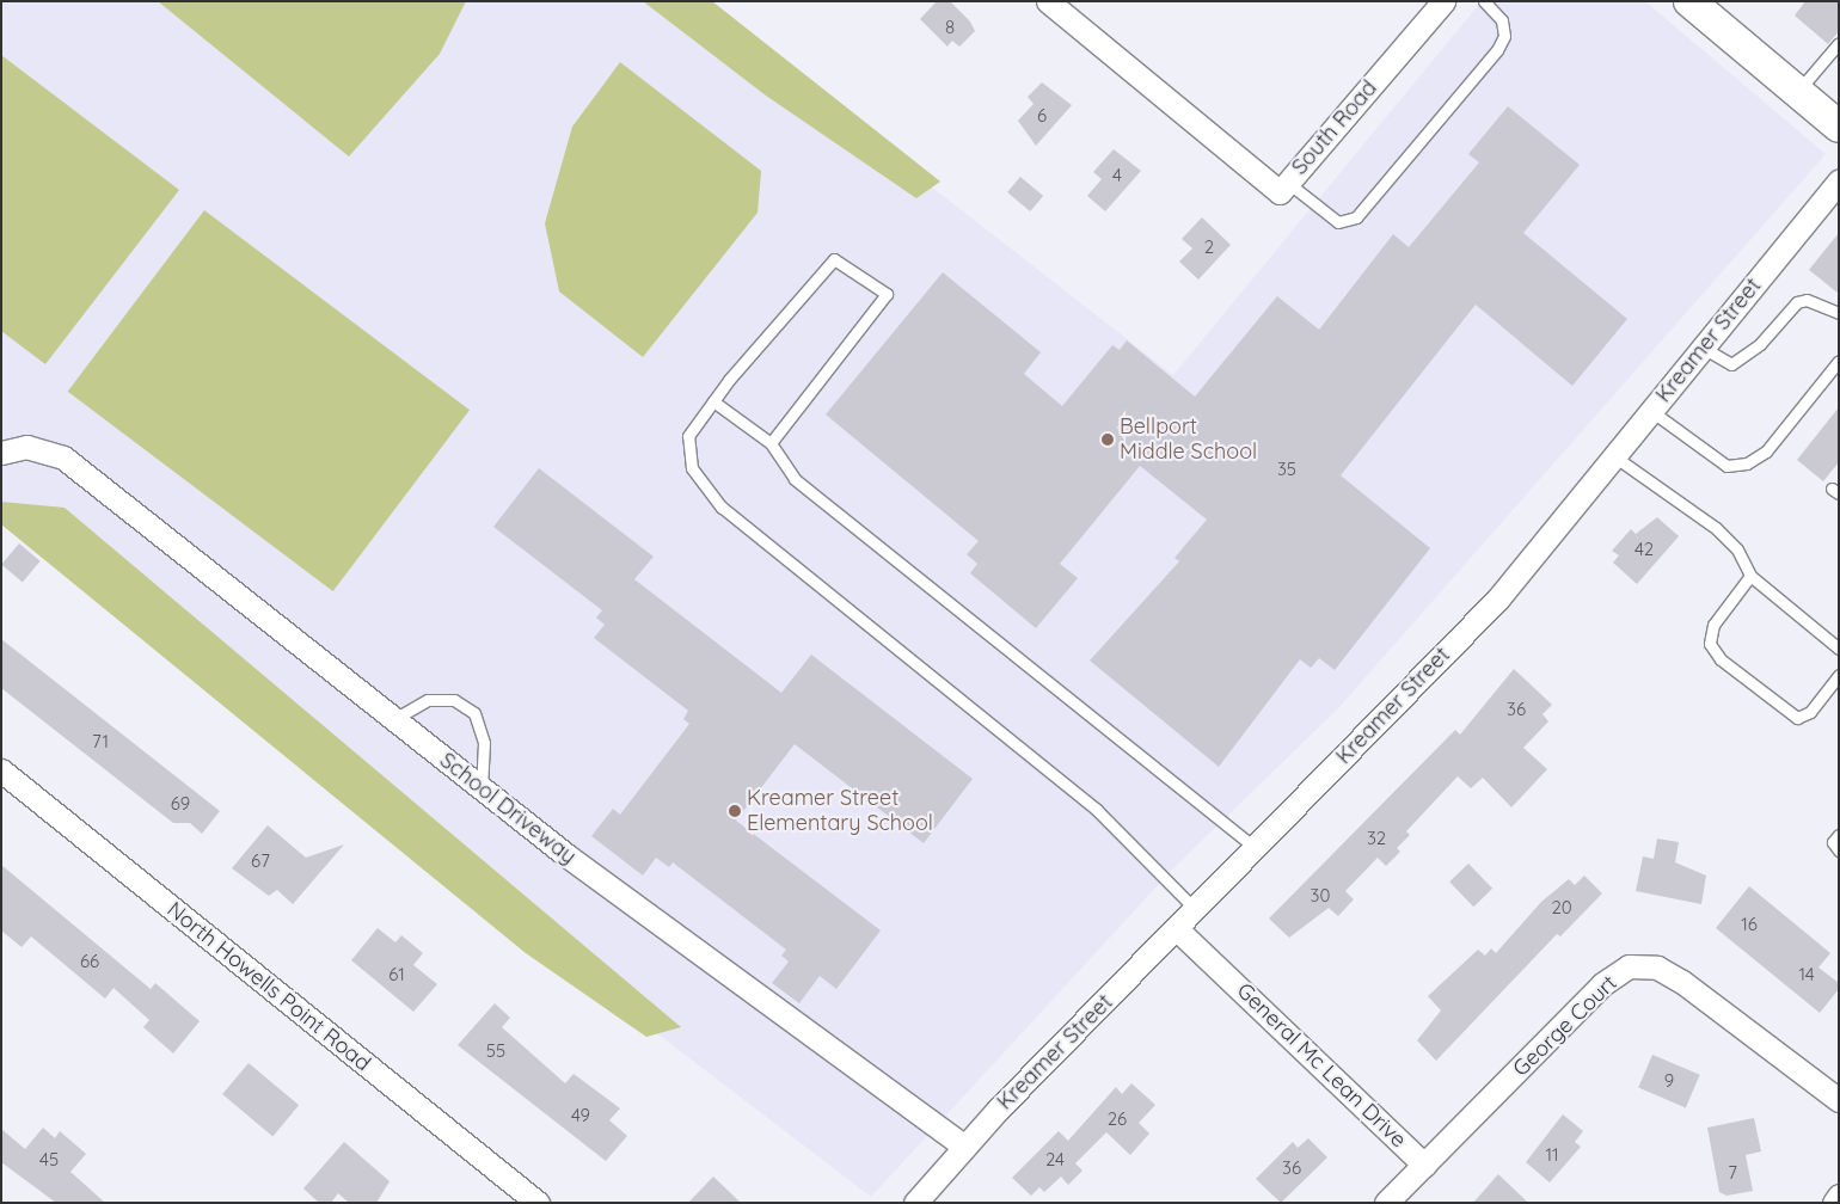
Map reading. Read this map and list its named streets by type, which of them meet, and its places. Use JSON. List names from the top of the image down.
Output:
{
  "streets": {
    "street": [
      "South Road",
      "Kreamer Street",
      "School Driveway",
      "North Howells Point Road",
      "George Court",
      "General Mc Lean Drive"
    ]
  },
  "crossings": [
    ["Kreamer Street", "School Driveway"],
    ["Kreamer Street", "General Mc Lean Drive"],
    ["George Court", "General Mc Lean Drive"]
  ],
  "places": ["Bellport Middle School", "Kreamer Street Elementary School"],
  "house_numbers": [
    "8",
    "6",
    "4",
    "2",
    "35",
    "42",
    "36",
    "71",
    "69",
    "32",
    "67",
    "30",
    "20",
    "16",
    "66",
    "61",
    "14",
    "55",
    "9",
    "49",
    "26",
    "11",
    "45",
    "24",
    "36",
    "7"
  ]
}
